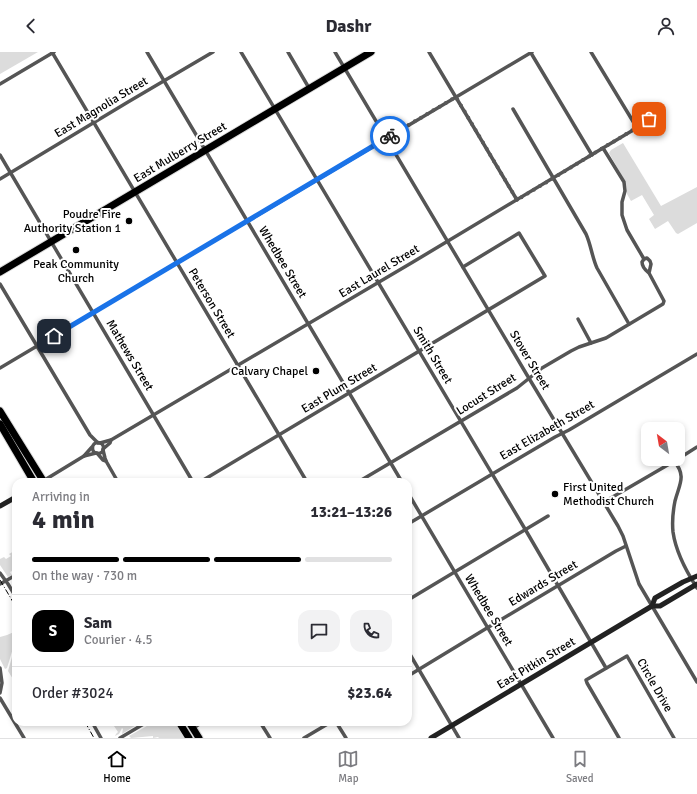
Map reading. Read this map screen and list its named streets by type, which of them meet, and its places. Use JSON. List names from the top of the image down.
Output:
{
  "streets": {
    "highway": ["East Mulberry Street"],
    "street": [
      "East Magnolia Street",
      "Whedbee Street",
      "East Laurel Street",
      "Peterson Street",
      "Mathews Street",
      "Smith Street",
      "Stover Street",
      "East Plum Street",
      "Locust Street",
      "East Elizabeth Street",
      "Edwards Street",
      "East Pitkin Street",
      "Circle Drive"
    ]
  },
  "crossings": [
    ["East Magnolia Street", "Whedbee Street"],
    ["East Magnolia Street", "Peterson Street"],
    ["East Magnolia Street", "Mathews Street"],
    ["East Mulberry Street", "Whedbee Street"],
    ["East Mulberry Street", "Peterson Street"],
    ["East Mulberry Street", "Mathews Street"],
    ["East Mulberry Street", "Smith Street"],
    ["East Mulberry Street", "Stover Street"],
    ["Whedbee Street", "East Laurel Street"],
    ["Whedbee Street", "East Plum Street"],
    ["Whedbee Street", "Locust Street"],
    ["Whedbee Street", "East Elizabeth Street"],
    ["Whedbee Street", "Edwards Street"],
    ["Whedbee Street", "East Pitkin Street"],
    ["East Laurel Street", "Peterson Street"],
    ["East Laurel Street", "Mathews Street"],
    ["East Laurel Street", "Smith Street"],
    ["East Laurel Street", "Stover Street"],
    ["Peterson Street", "East Plum Street"],
    ["Smith Street", "East Plum Street"],
    ["Smith Street", "Locust Street"],
    ["Smith Street", "East Elizabeth Street"],
    ["Smith Street", "Edwards Street"],
    ["Smith Street", "East Pitkin Street"],
    ["Smith Street", "Circle Drive"],
    ["Stover Street", "East Plum Street"],
    ["Stover Street", "Locust Street"],
    ["Stover Street", "East Elizabeth Street"],
    ["Stover Street", "Edwards Street"],
    ["Stover Street", "East Pitkin Street"]
  ],
  "places": [
    "Poudre Fire Authority Station 1",
    "Peak Community Church",
    "Calvary Chapel",
    "First United Methodist Church"
  ],
  "north": "top left",
  "page": {
    "header": "Dashr",
    "heading": ["4 min", "Arriving in", "13:21–13:26"],
    "panel": [
      "Sam",
      "Courier · 4.5",
      "Order #3024",
      "$23.64"
    ],
    "bar": "On the way · 730 m",
    "round": "S",
    "tabs": ["Home", "Map", "Saved"]
  }
}
